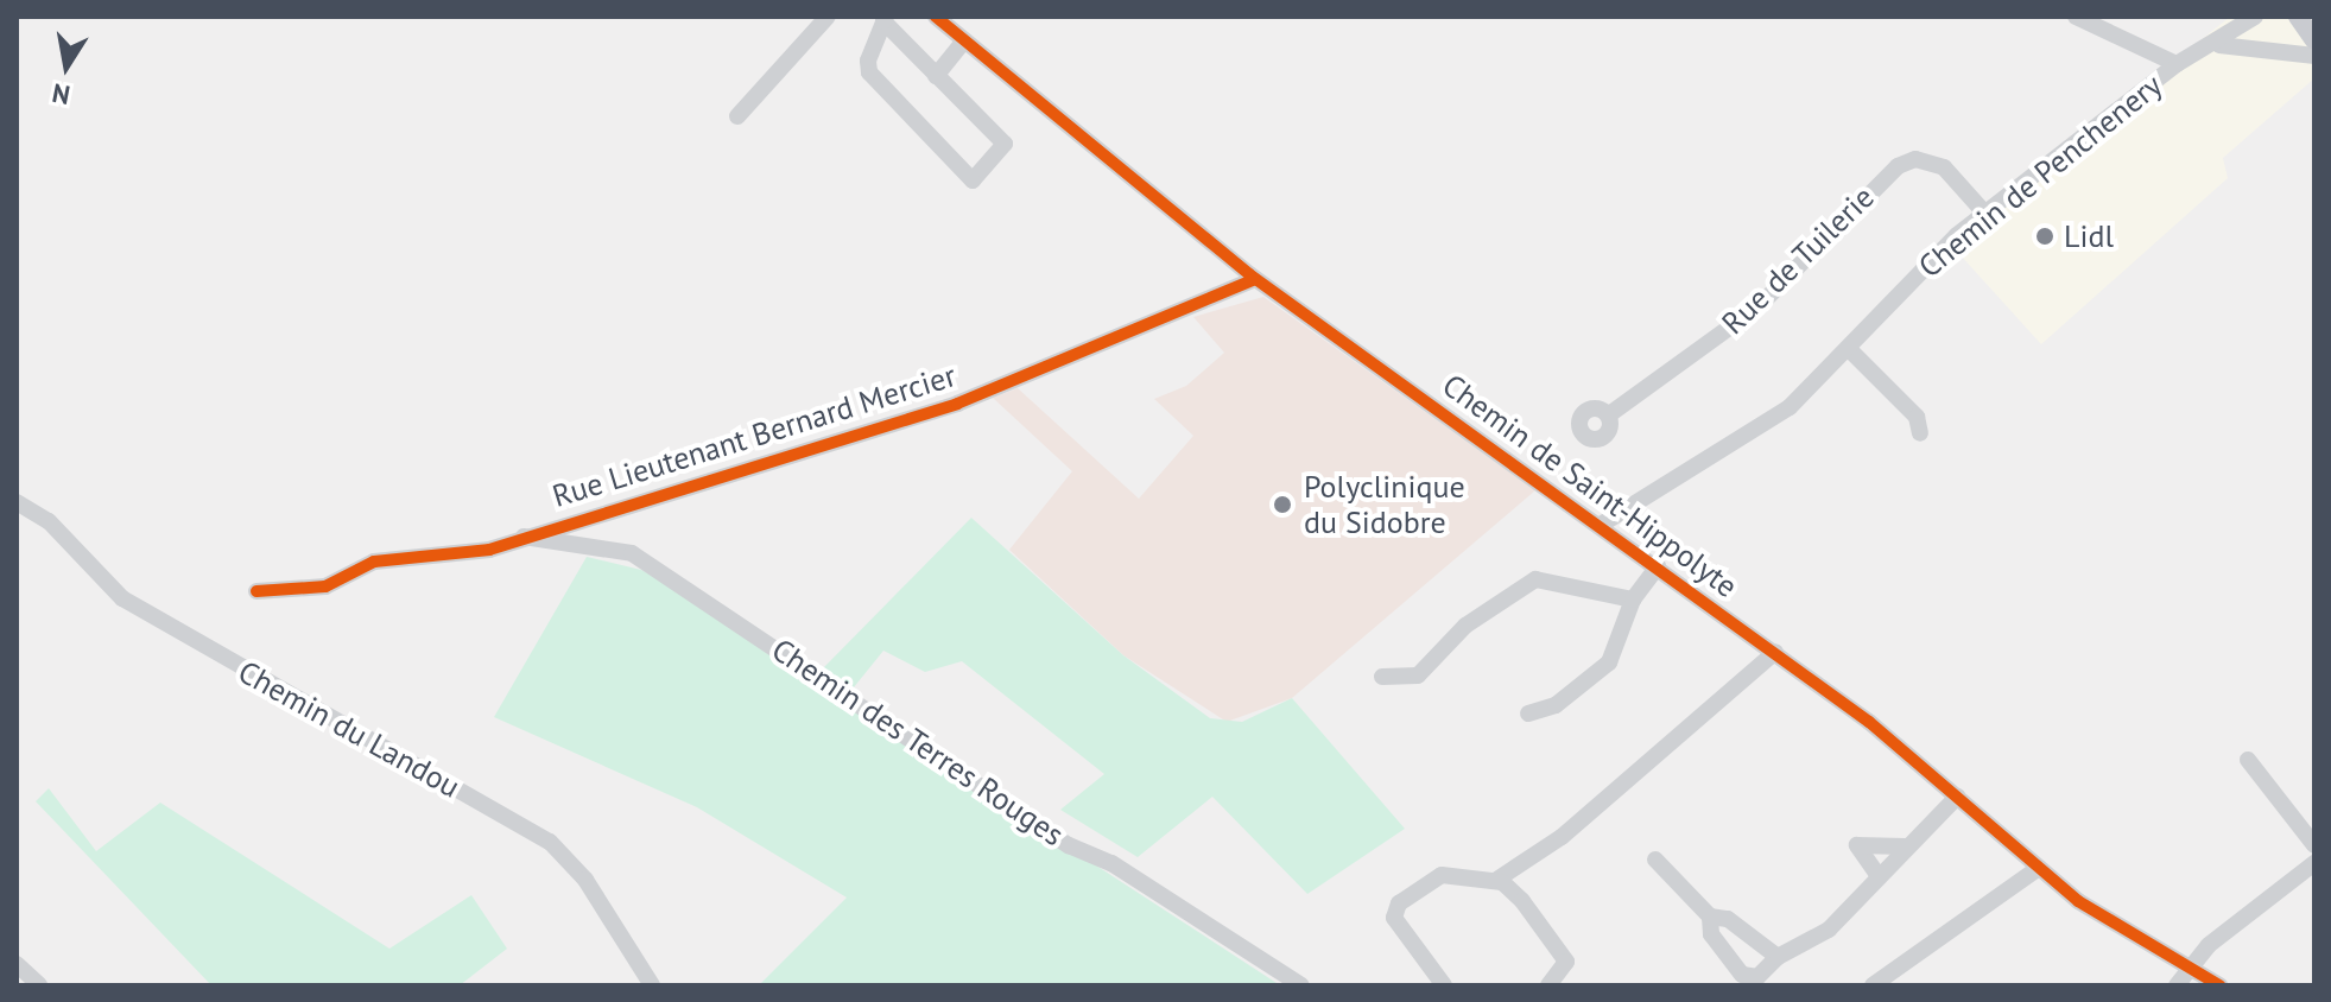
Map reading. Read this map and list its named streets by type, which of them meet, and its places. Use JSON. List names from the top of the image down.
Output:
{
  "streets": {
    "street": [
      "Chemin de Penchenery",
      "Rue de Tuilerie",
      "Rue Lieutenant Bernard Mercier",
      "Chemin de Saint-Hippolyte",
      "Chemin du Landou",
      "Chemin des Terres Rouges"
    ]
  },
  "crossings": [
    ["Chemin de Penchenery", "Rue de Tuilerie"],
    ["Chemin de Penchenery", "Chemin de Saint-Hippolyte"],
    ["Rue Lieutenant Bernard Mercier", "Chemin de Saint-Hippolyte"],
    ["Rue Lieutenant Bernard Mercier", "Chemin des Terres Rouges"]
  ],
  "places": ["Lidl", "Polyclinique du Sidobre"],
  "north": "bottom"
}
